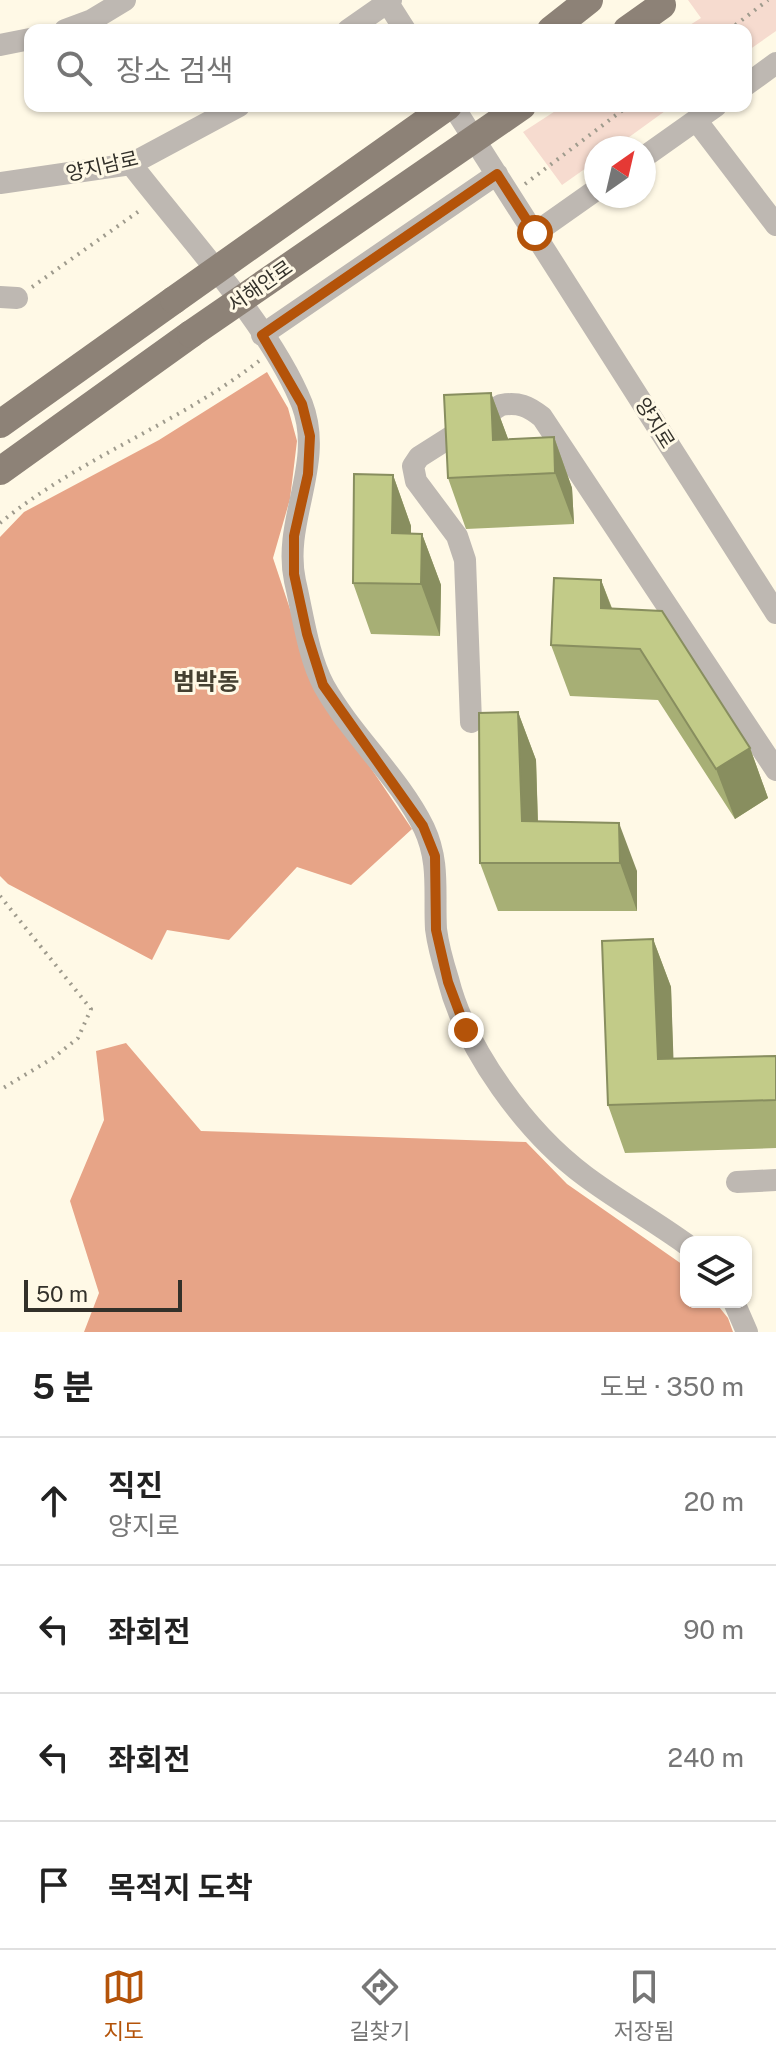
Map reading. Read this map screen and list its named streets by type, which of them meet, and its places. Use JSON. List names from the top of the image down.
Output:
{
  "streets": {
    "main road": ["서해안로"],
    "street": ["양지남로", "양지로"]
  },
  "districts": ["범박동"],
  "scale_bar": "50 m",
  "north": "top right",
  "page": {
    "search": "장소 검색",
    "scale": "50 m",
    "heading": ["5 분", "도보 · 350 m"],
    "list": [
      ["직진", "양지로", "20 m"],
      ["좌회전", "90 m"],
      ["좌회전", "240 m"],
      "목적지 도착"
    ],
    "nav": ["지도", "길찾기", "저장됨"]
  }
}
